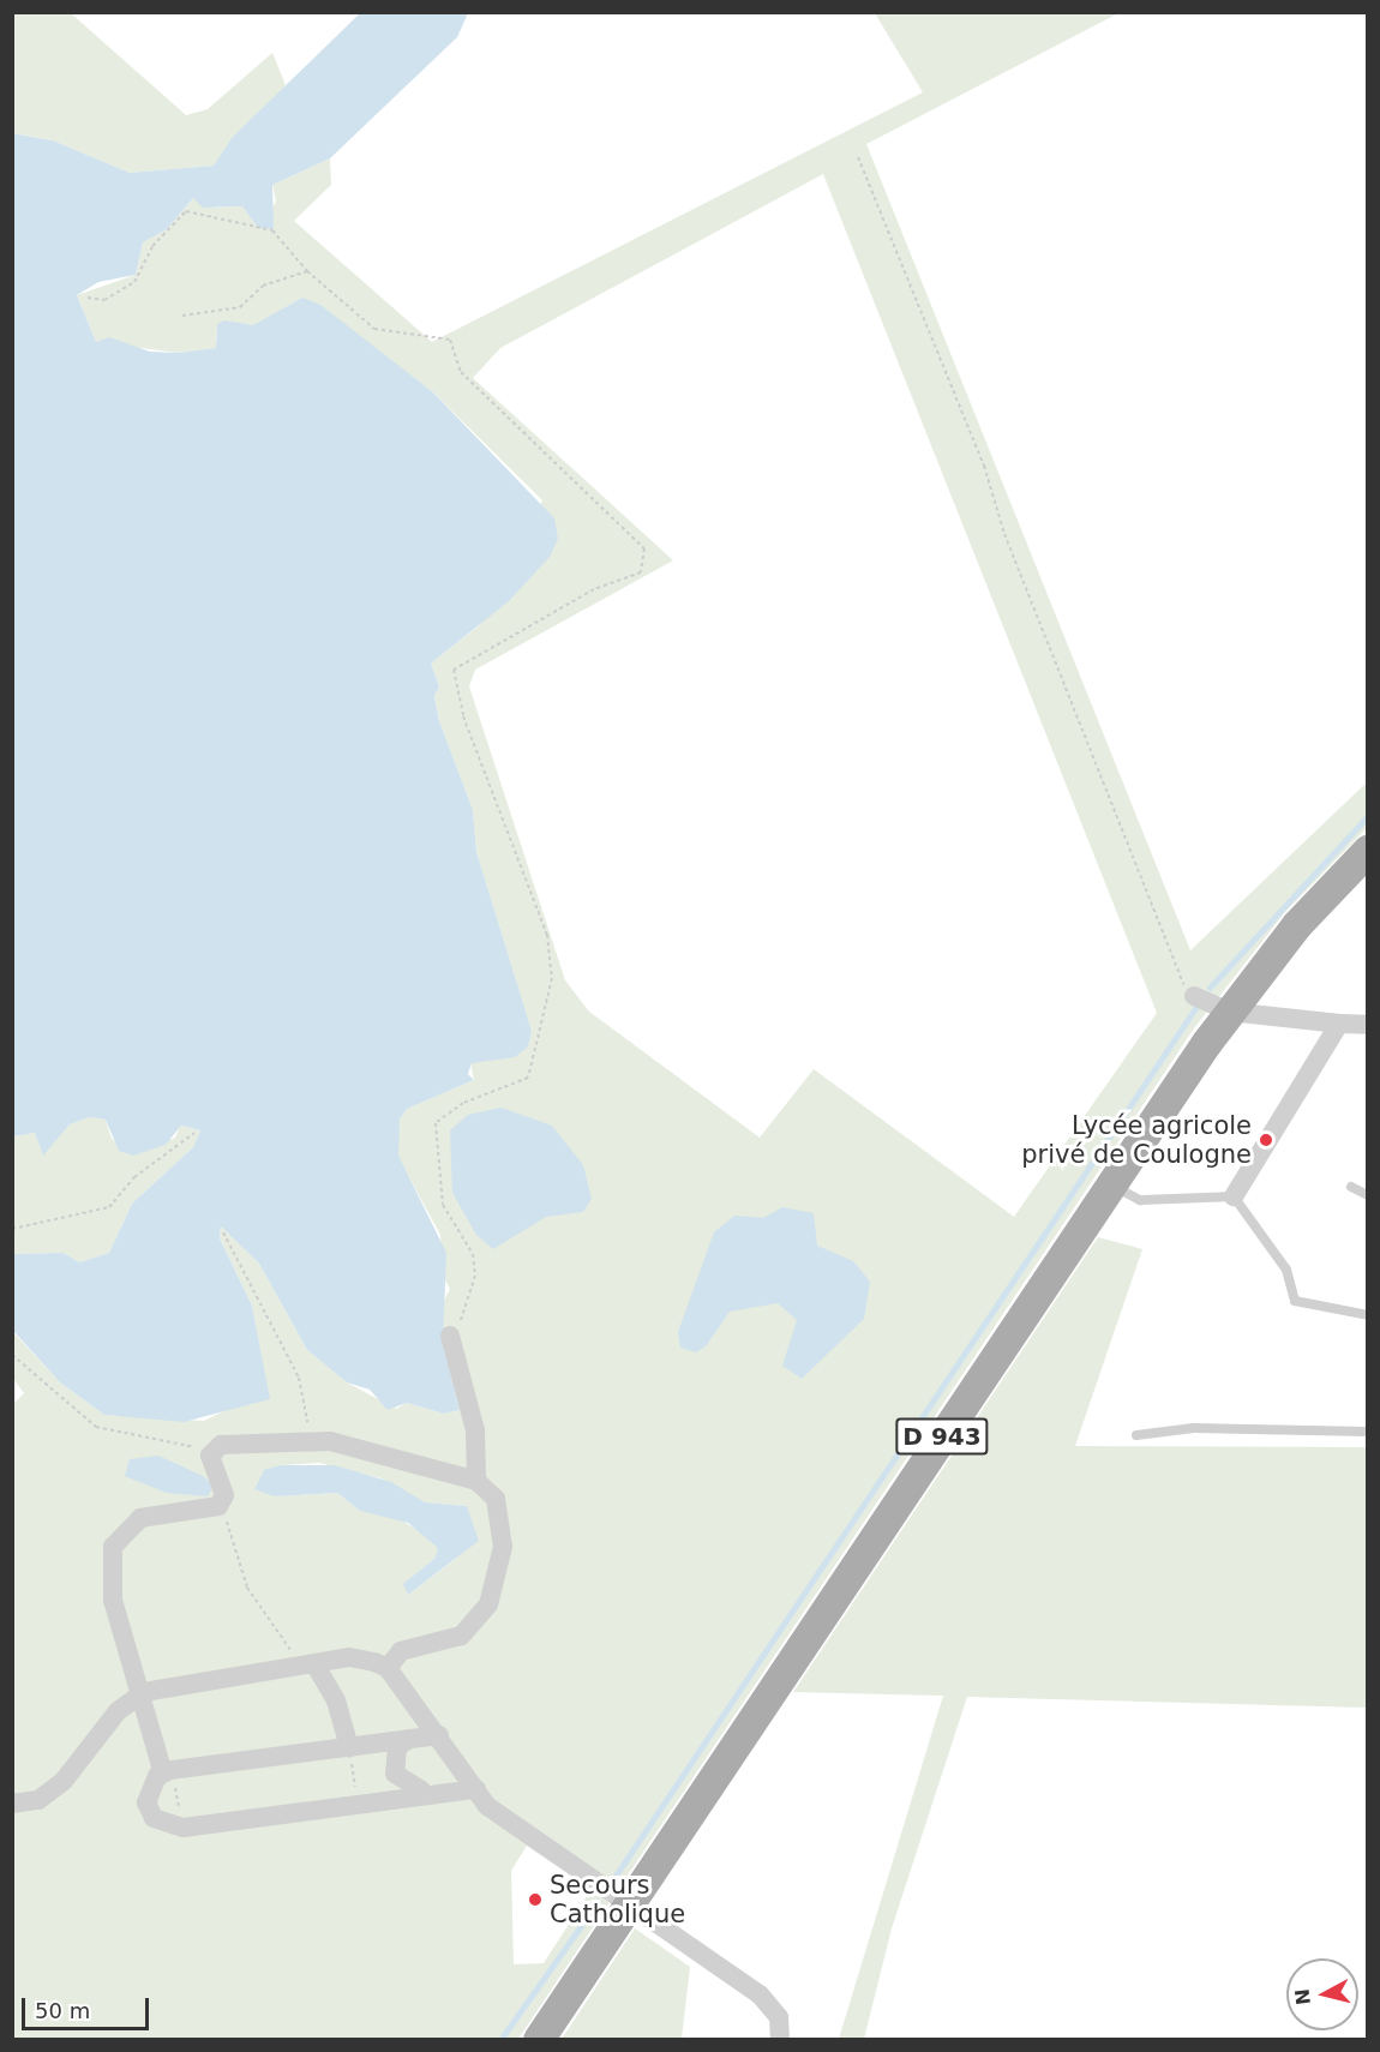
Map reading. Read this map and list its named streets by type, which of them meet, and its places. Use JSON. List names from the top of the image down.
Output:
{
  "streets": {
    "main road": ["D 943"]
  },
  "places": ["Lycée agricole privé de Coulogne", "Secours Catholique"],
  "scale_bar": "50 m",
  "north": "left"
}
